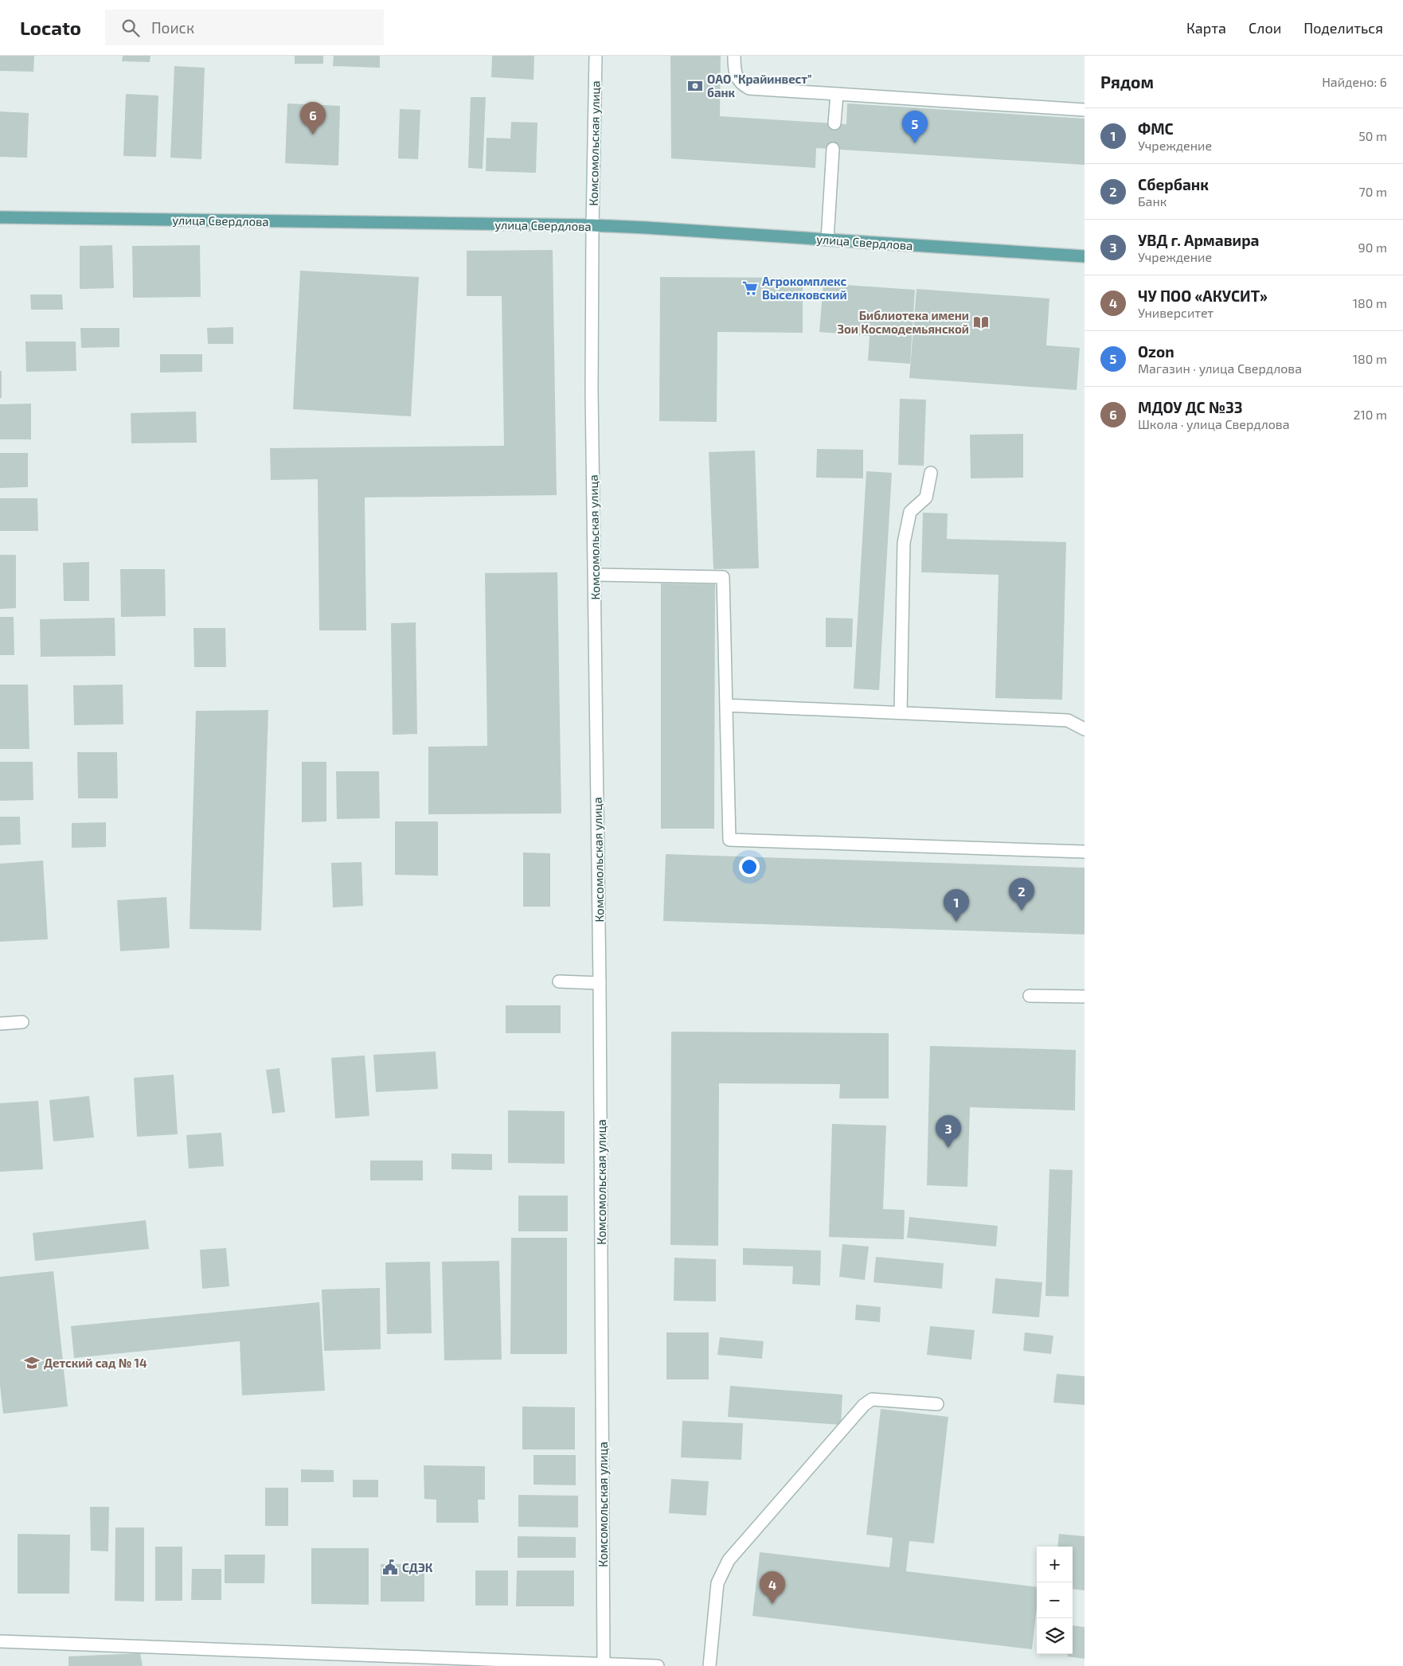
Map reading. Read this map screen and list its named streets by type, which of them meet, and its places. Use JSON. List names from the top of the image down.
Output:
{
  "streets": {
    "main road": ["улица Свердлова"],
    "street": ["Комсомольская улица"]
  },
  "crossings": [
    ["Комсомольская улица", "улица Свердлова"]
  ],
  "places": {
    "bank": ["ОАО \"Крайинвест\" банк"],
    "supermarket": ["Агрокомплекс Выселковский"],
    "library": ["Библиотека имени Зои Космодемьянской"],
    "school or university": ["Детский сад № 14"],
    "public building": ["СДЭК"]
  },
  "page": {
    "header": "Locato",
    "search": "Поиск",
    "nav": ["Карта", "Слои", "Поделиться"],
    "heading": ["Рядом", "Найдено: 6"],
    "pins": [
      "6",
      "5",
      "2",
      "1",
      "3",
      "4"
    ],
    "list": [
      {
        "mark": "1",
        "name": "ФМС",
        "note": "Учреждение",
        "value": "50 m"
      },
      {
        "mark": "2",
        "name": "Сбербанк",
        "note": "Банк",
        "value": "70 m"
      },
      {
        "mark": "3",
        "name": "УВД г. Армавира",
        "note": "Учреждение",
        "value": "90 m"
      },
      {
        "mark": "4",
        "name": "ЧУ ПОО «АКУСИТ»",
        "note": "Университет",
        "value": "180 m"
      },
      {
        "mark": "5",
        "name": "Ozon",
        "note": "Магазин · улица Свердлова",
        "value": "180 m"
      },
      {
        "mark": "6",
        "name": "МДОУ ДС №33",
        "note": "Школа · улица Свердлова",
        "value": "210 m"
      }
    ],
    "map_buttons": ["+", "−"]
  }
}
